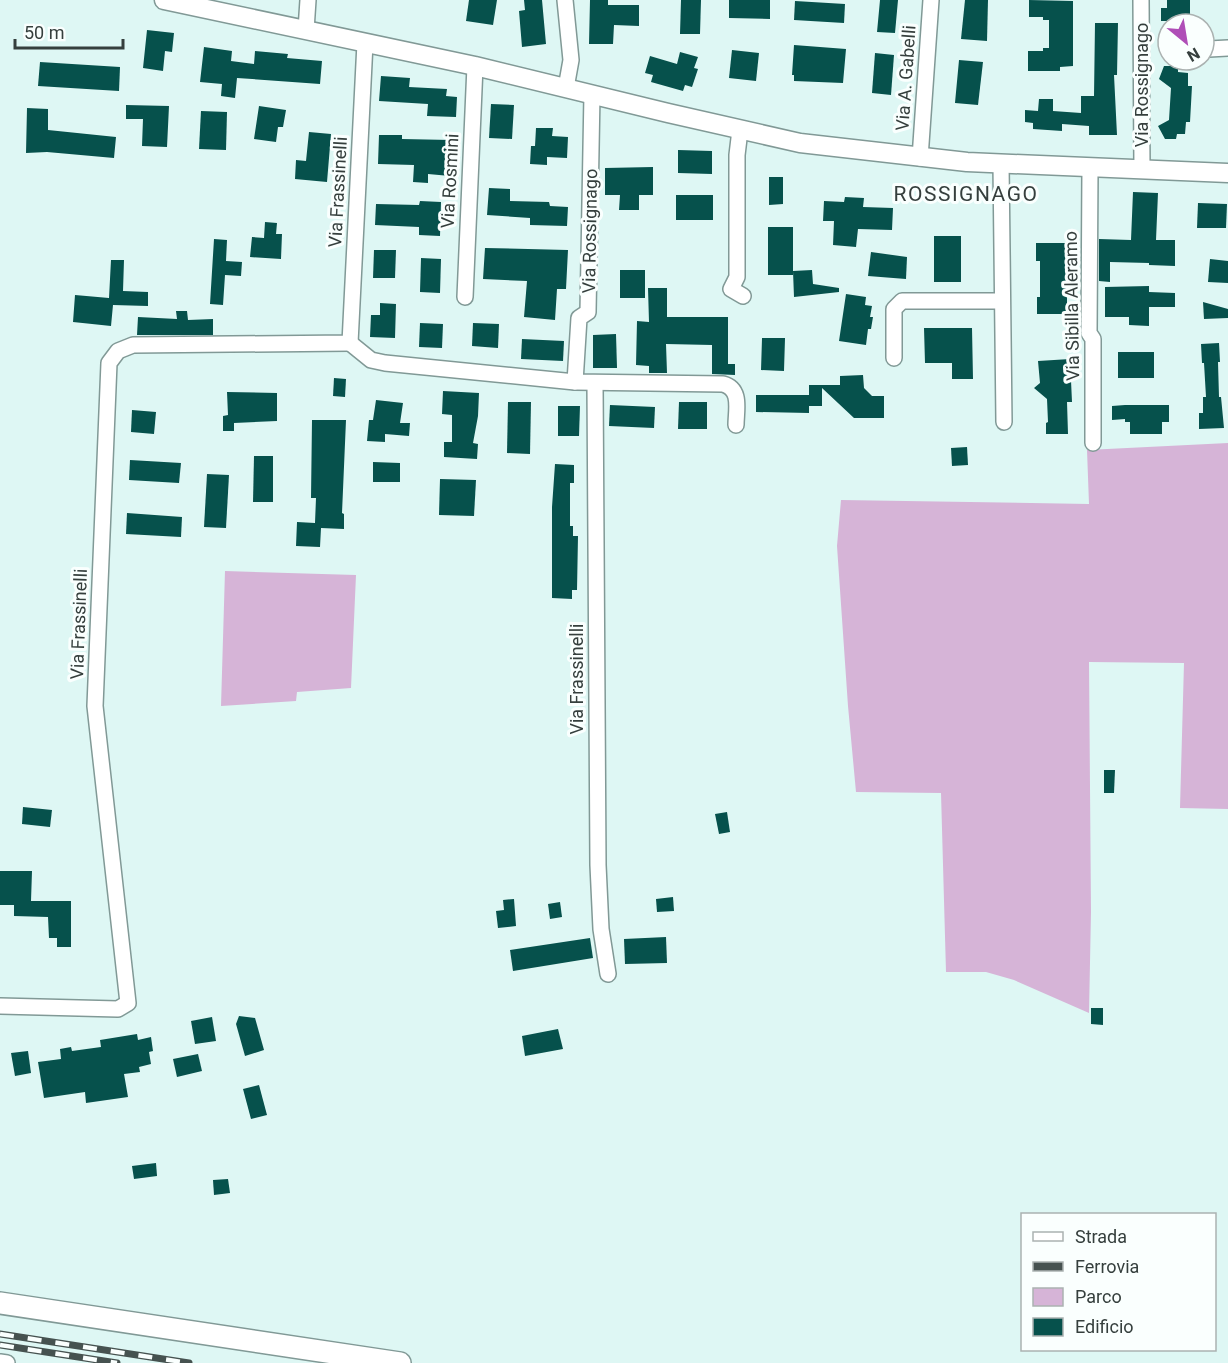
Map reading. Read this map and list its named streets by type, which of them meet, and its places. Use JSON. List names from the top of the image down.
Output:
{
  "streets": {
    "street": [
      "Via A. Gabelli",
      "Via Rossignago",
      "Via Rosmini",
      "Via Frassinelli",
      "Via Sibilla Aleramo"
    ]
  },
  "crossings": [
    ["Via A. Gabelli", "Via Rossignago"],
    ["Via Rossignago", "Via Rosmini"],
    ["Via Rossignago", "Via Frassinelli"],
    ["Via Rossignago", "Via Sibilla Aleramo"]
  ],
  "districts": ["ROSSIGNAGO"],
  "legend": [
    "Strada",
    "Ferrovia",
    "Parco",
    "Edificio"
  ],
  "scale_bar": "50 m",
  "north": "bottom right"
}
